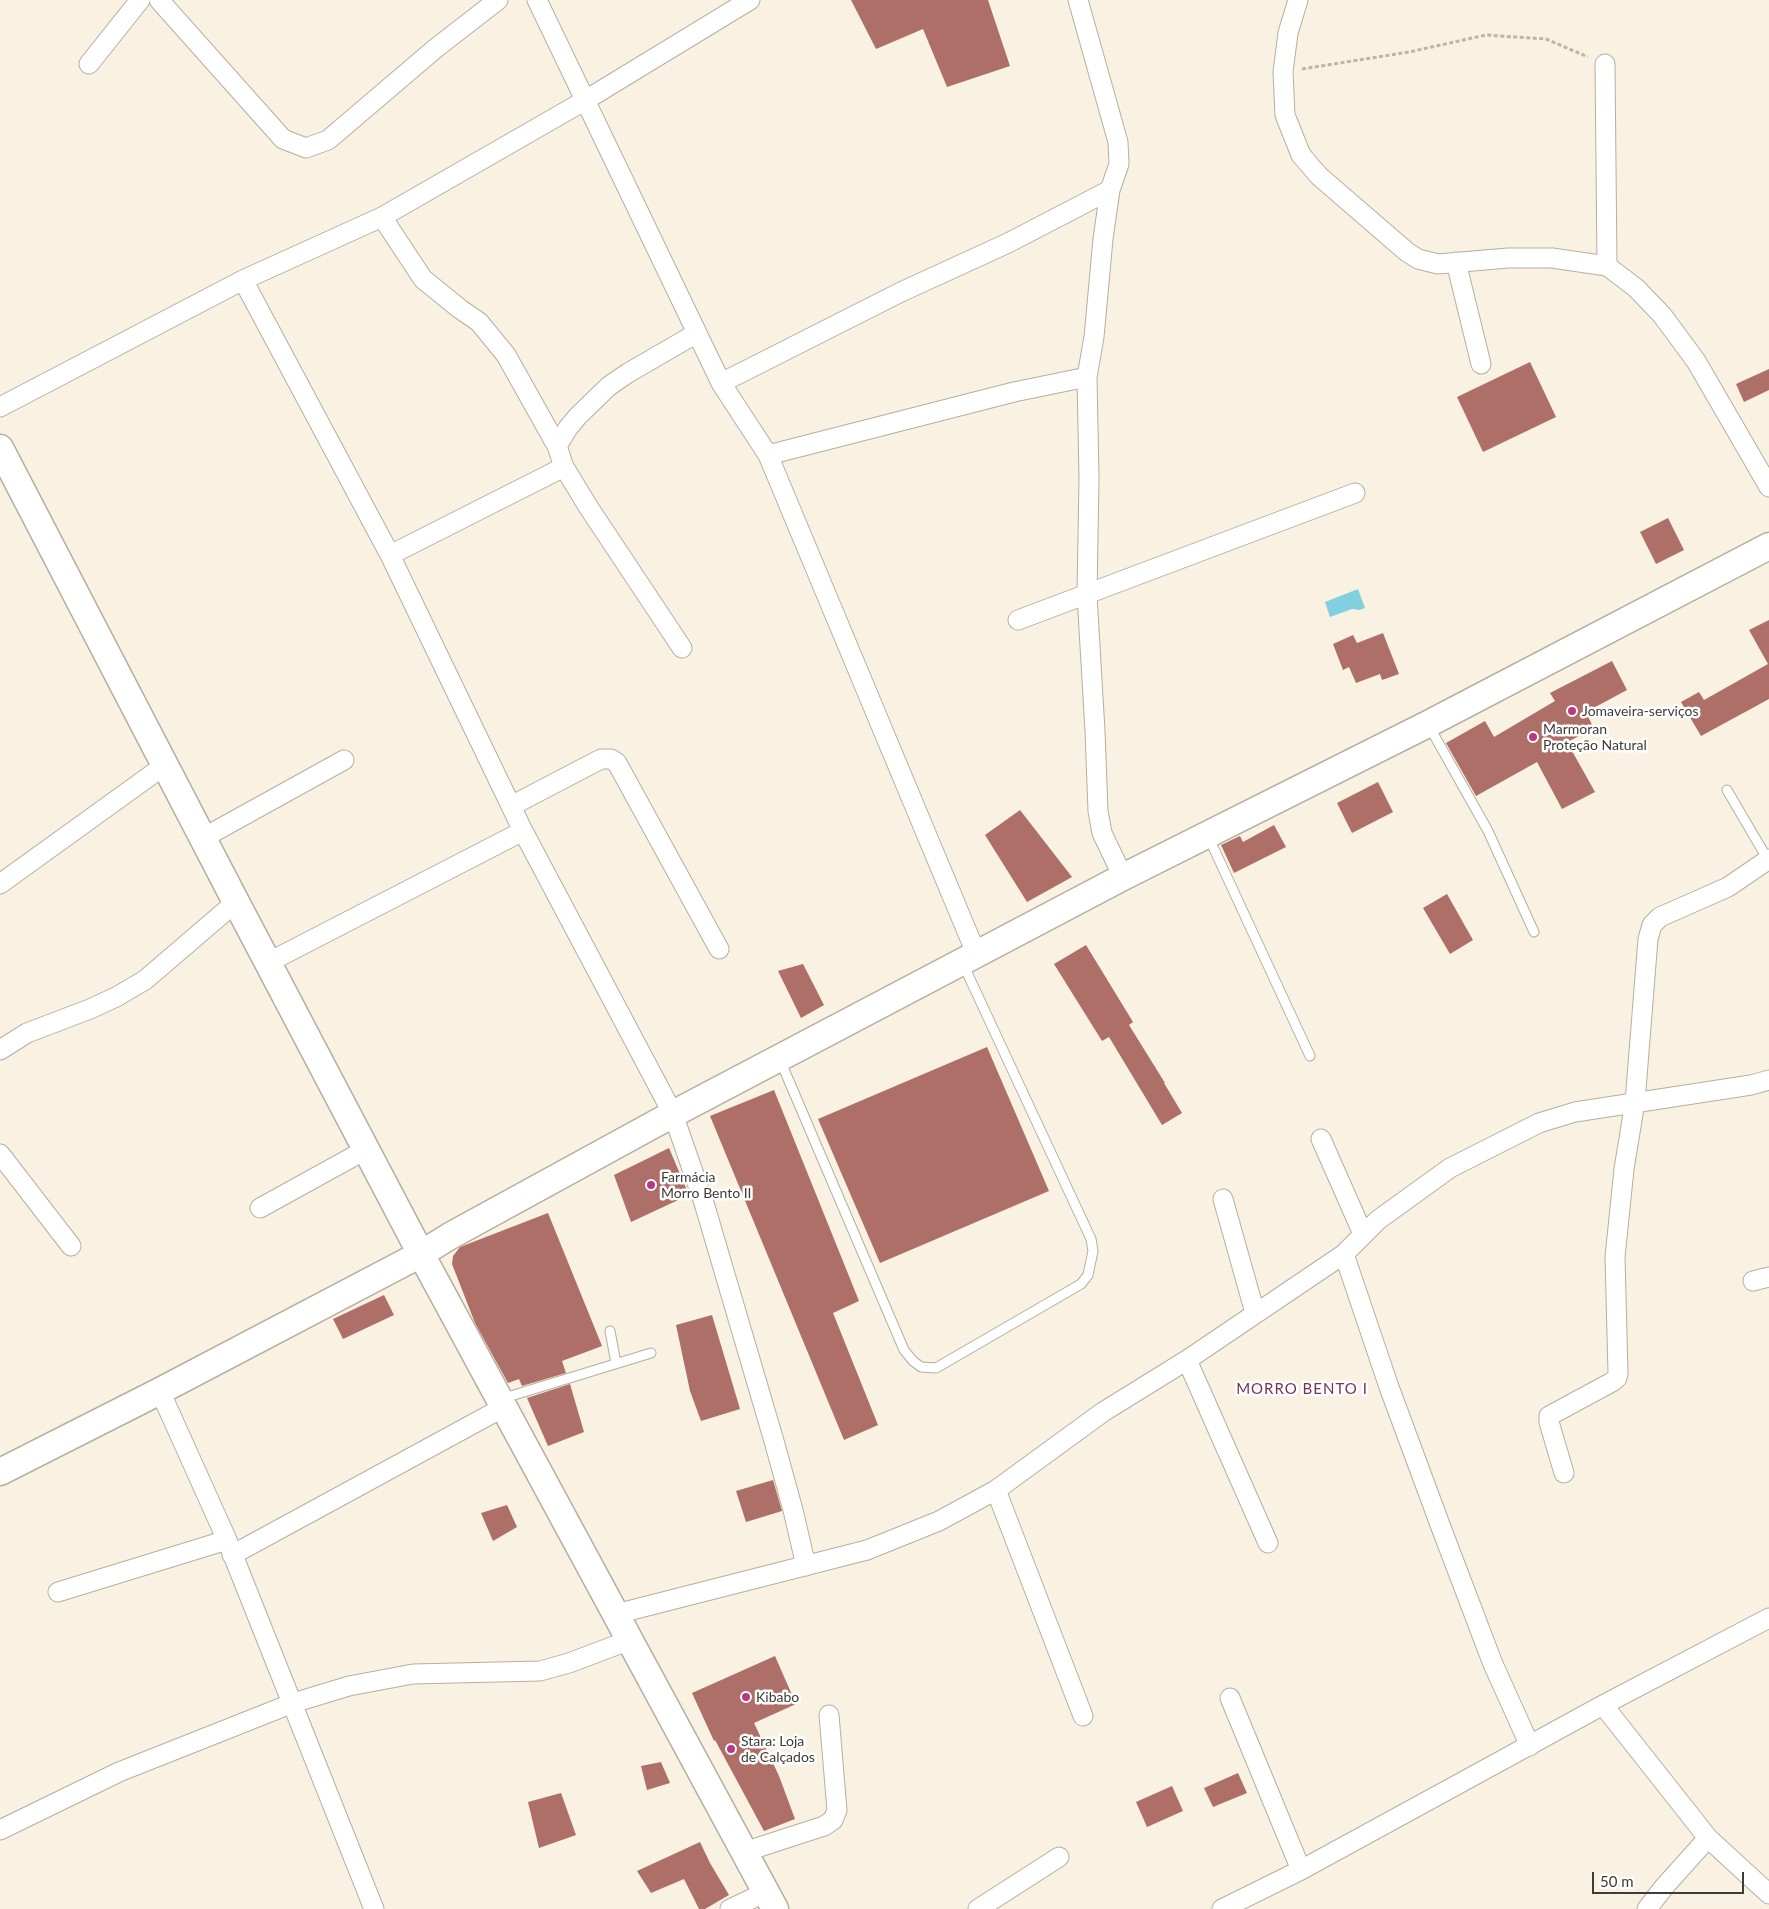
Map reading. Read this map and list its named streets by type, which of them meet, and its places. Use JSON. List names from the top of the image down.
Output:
{
  "districts": ["MORRO BENTO I"],
  "places": [
    "Jomaveira-serviços",
    "Marmoran Proteção Natural",
    "Farmácia Morro Bento II",
    "Kibabo",
    "Stara: Loja de Calçados"
  ],
  "scale_bar": "50 m"
}
